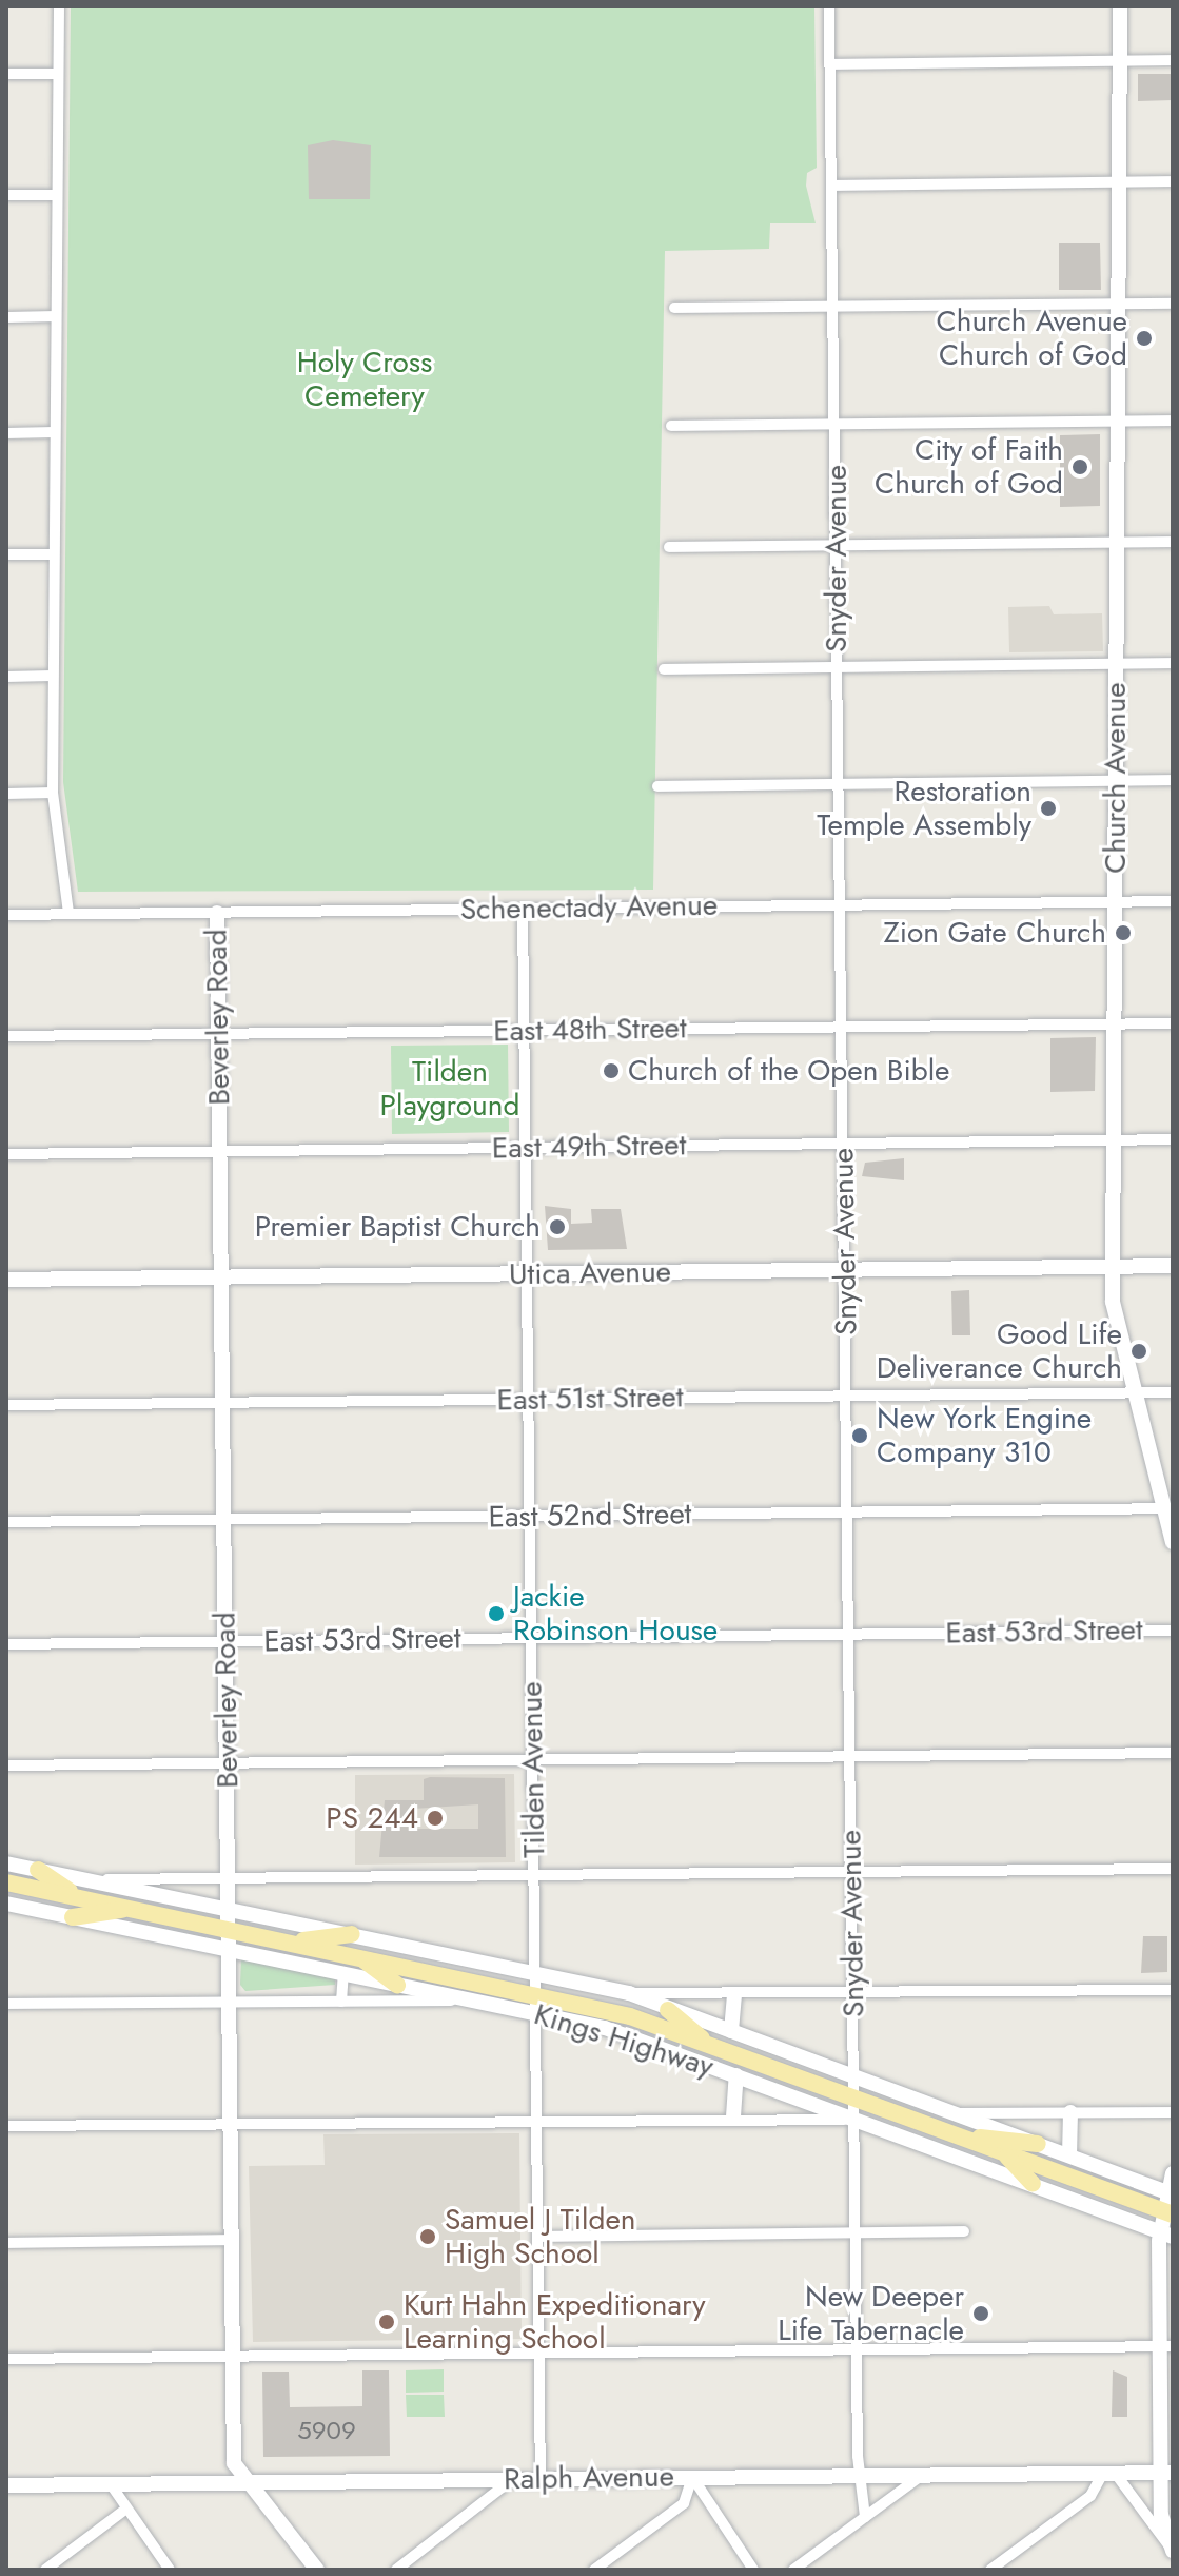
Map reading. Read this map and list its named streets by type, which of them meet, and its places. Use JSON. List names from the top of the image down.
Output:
{
  "streets": {
    "main road": ["Kings Highway"],
    "street": [
      "Snyder Avenue",
      "Church Avenue",
      "Schenectady Avenue",
      "Beverley Road",
      "East 48th Street",
      "East 49th Street",
      "Utica Avenue",
      "East 51st Street",
      "East 52nd Street",
      "East 53rd Street",
      "Tilden Avenue",
      "Ralph Avenue"
    ]
  },
  "crossings": [
    ["Snyder Avenue", "Schenectady Avenue"],
    ["Snyder Avenue", "East 48th Street"],
    ["Snyder Avenue", "East 49th Street"],
    ["Snyder Avenue", "Utica Avenue"],
    ["Snyder Avenue", "East 51st Street"],
    ["Snyder Avenue", "East 52nd Street"],
    ["Snyder Avenue", "East 53rd Street"],
    ["Snyder Avenue", "Kings Highway"],
    ["Snyder Avenue", "Ralph Avenue"],
    ["Church Avenue", "Schenectady Avenue"],
    ["Church Avenue", "East 48th Street"],
    ["Church Avenue", "East 49th Street"],
    ["Church Avenue", "Utica Avenue"],
    ["Church Avenue", "East 51st Street"],
    ["Church Avenue", "East 52nd Street"],
    ["Schenectady Avenue", "Beverley Road"],
    ["Schenectady Avenue", "Tilden Avenue"],
    ["Beverley Road", "East 48th Street"],
    ["Beverley Road", "East 49th Street"],
    ["Beverley Road", "Utica Avenue"],
    ["Beverley Road", "East 51st Street"],
    ["Beverley Road", "East 52nd Street"],
    ["Beverley Road", "East 53rd Street"],
    ["Beverley Road", "Kings Highway"],
    ["Beverley Road", "Ralph Avenue"],
    ["East 48th Street", "Tilden Avenue"],
    ["East 49th Street", "Tilden Avenue"],
    ["Utica Avenue", "Tilden Avenue"],
    ["East 51st Street", "Tilden Avenue"],
    ["East 52nd Street", "Tilden Avenue"],
    ["East 53rd Street", "Tilden Avenue"],
    ["Tilden Avenue", "Kings Highway"],
    ["Tilden Avenue", "Ralph Avenue"]
  ],
  "parks": ["Holy Cross Cemetery", "Tilden Playground"],
  "places": [
    "Church Avenue Church of God",
    "City of Faith Church of God",
    "Restoration Temple Assembly",
    "Zion Gate Church",
    "Church of the Open Bible",
    "Premier Baptist Church",
    "Good Life Deliverance Church",
    "New York Engine Company 310",
    "Jackie Robinson House",
    "PS 244",
    "Samuel J Tilden High School",
    "New Deeper Life Tabernacle",
    "Kurt Hahn Expeditionary Learning School"
  ],
  "house_numbers": ["5909"]
}
